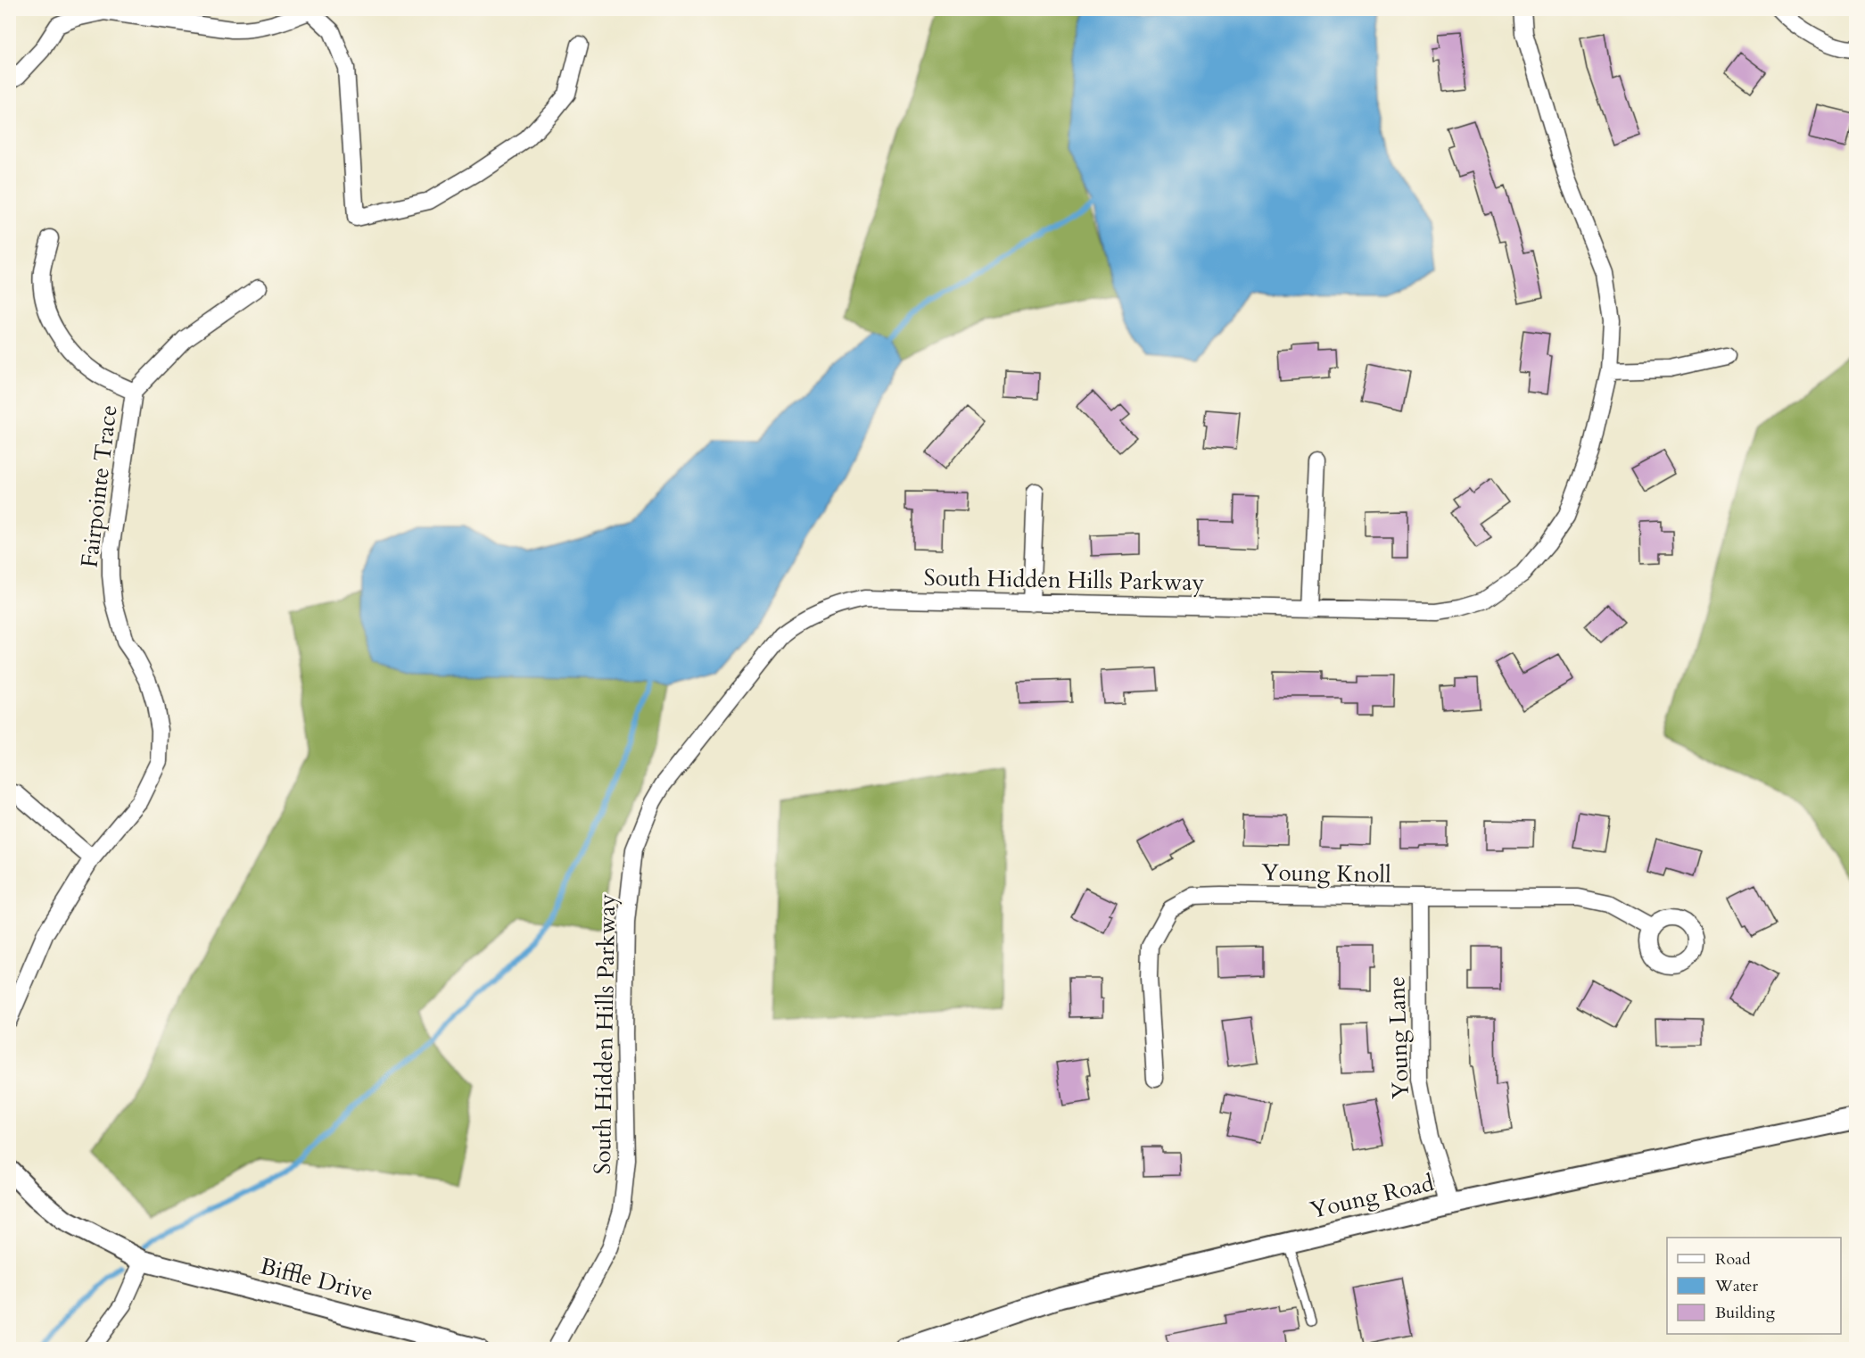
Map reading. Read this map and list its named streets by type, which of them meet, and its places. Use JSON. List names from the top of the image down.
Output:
{
  "streets": {
    "street": [
      "Fairpointe Trace",
      "South Hidden Hills Parkway",
      "Young Knoll",
      "Young Lane",
      "Young Road",
      "Biffle Drive"
    ]
  },
  "crossings": [
    ["Young Knoll", "Young Lane"],
    ["Young Lane", "Young Road"]
  ],
  "legend": ["Road", "Water", "Building"]
}
